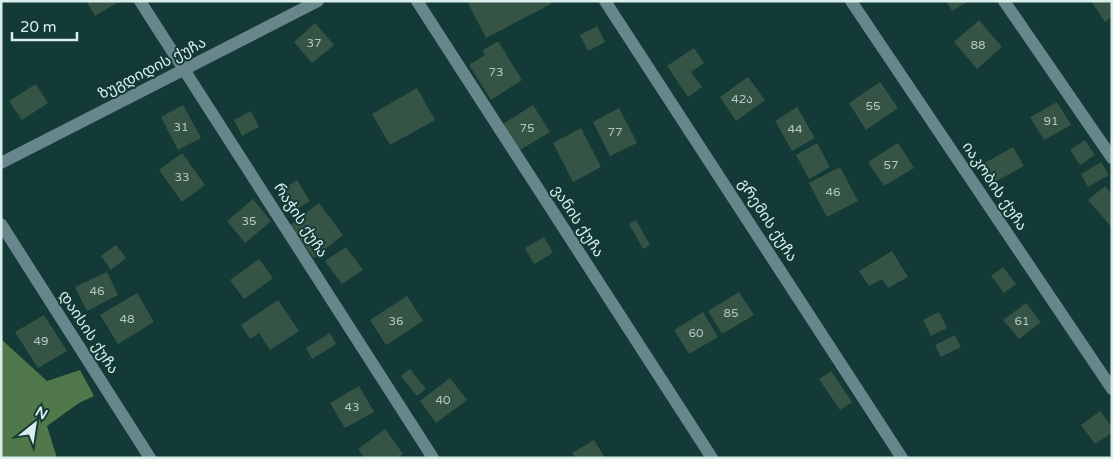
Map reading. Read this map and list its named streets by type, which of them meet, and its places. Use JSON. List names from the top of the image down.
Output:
{
  "streets": {
    "street": [
      "ზუგდიდის ქუჩა",
      "იაკობის ქუჩა",
      "რაჭის ქუჩა",
      "გრემის ქუჩა",
      "ვანის ქუჩა",
      "დაისის ქუჩა"
    ]
  },
  "crossings": [
    ["ზუგდიდის ქუჩა", "რაჭის ქუჩა"]
  ],
  "house_numbers": [
    "37",
    "88",
    "73",
    "42ა",
    "55",
    "91",
    "31",
    "75",
    "44",
    "77",
    "57",
    "33",
    "46",
    "35",
    "46",
    "85",
    "48",
    "36",
    "61",
    "60",
    "49",
    "40",
    "43"
  ],
  "scale_bar": "20 m",
  "north": "top right"
}
